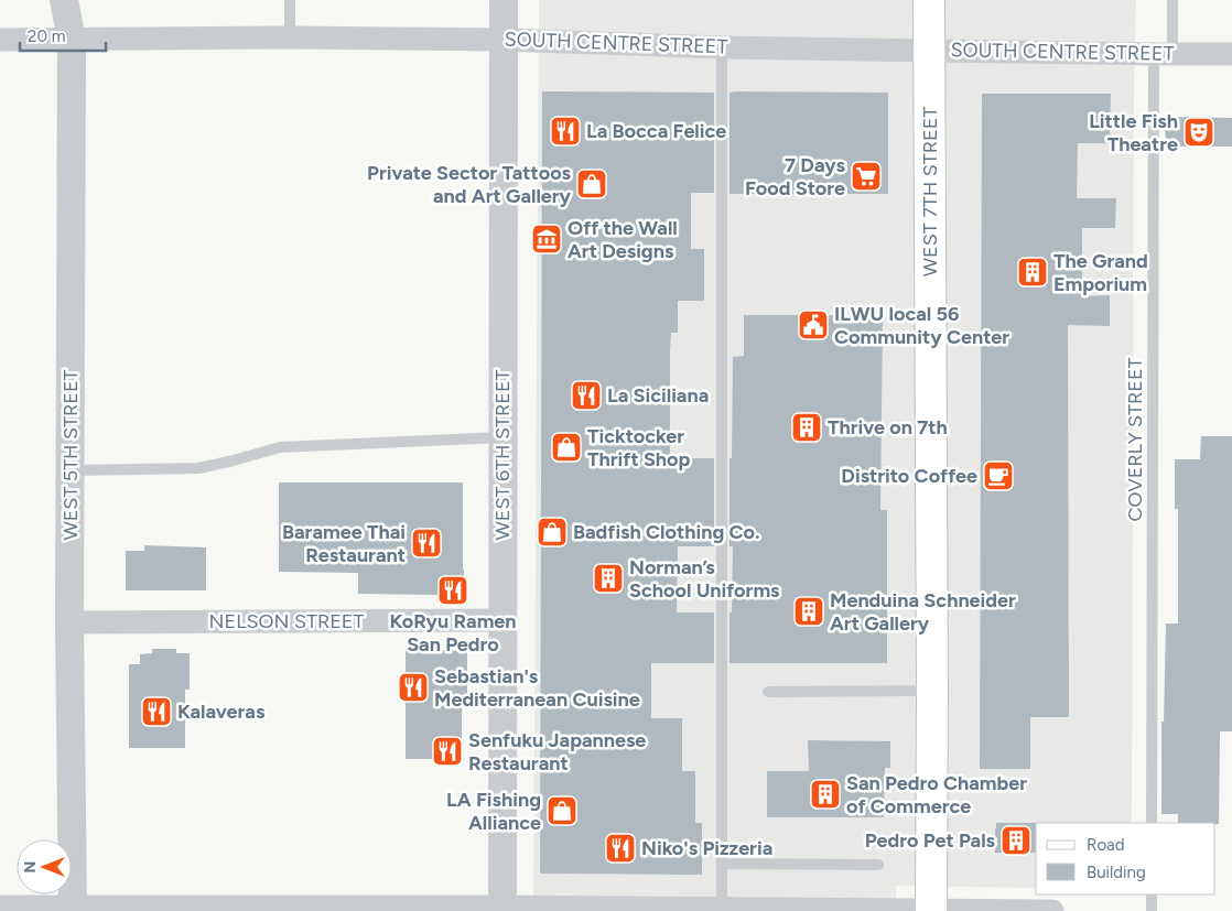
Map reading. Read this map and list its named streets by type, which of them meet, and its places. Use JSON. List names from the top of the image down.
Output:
{
  "streets": {
    "main road": ["WEST 7TH STREET"],
    "street": [
      "SOUTH CENTRE STREET",
      "WEST 5TH STREET",
      "WEST 6TH STREET",
      "NELSON STREET"
    ],
    "lane": ["COVERLY STREET"]
  },
  "crossings": [
    ["SOUTH CENTRE STREET", "WEST 7TH STREET"],
    ["SOUTH CENTRE STREET", "COVERLY STREET"],
    ["SOUTH CENTRE STREET", "WEST 5TH STREET"],
    ["SOUTH CENTRE STREET", "WEST 6TH STREET"],
    ["WEST 5TH STREET", "NELSON STREET"],
    ["WEST 6TH STREET", "NELSON STREET"]
  ],
  "places": {
    "restaurant": [
      "La Bocca Felice",
      "La Siciliana",
      "Baramee Thai Restaurant",
      "KoRyu Ramen San Pedro",
      "Sebastian's Mediterranean Cuisine",
      "Kalaveras",
      "Senfuku Japannese Restaurant",
      "Niko's Pizzeria"
    ],
    "theatre": ["Little Fish Theatre"],
    "supermarket": ["7 Days Food Store"],
    "shop": [
      "Private Sector Tattoos and Art Gallery",
      "Ticktocker Thrift Shop",
      "Badfish Clothing Co.",
      "LA Fishing Alliance"
    ],
    "museum": ["Off the Wall Art Designs"],
    "building": [
      "The Grand Emporium",
      "Thrive on 7th",
      "Norman’s School Uniforms",
      "Menduina Schneider Art Gallery",
      "San Pedro Chamber of Commerce",
      "Pedro Pet Pals"
    ],
    "public building": ["ILWU local 56 Community Center"],
    "cafe": ["Distrito Coffee"]
  },
  "legend": ["Road", "Building"],
  "scale_bar": "20 m",
  "north": "left"
}
